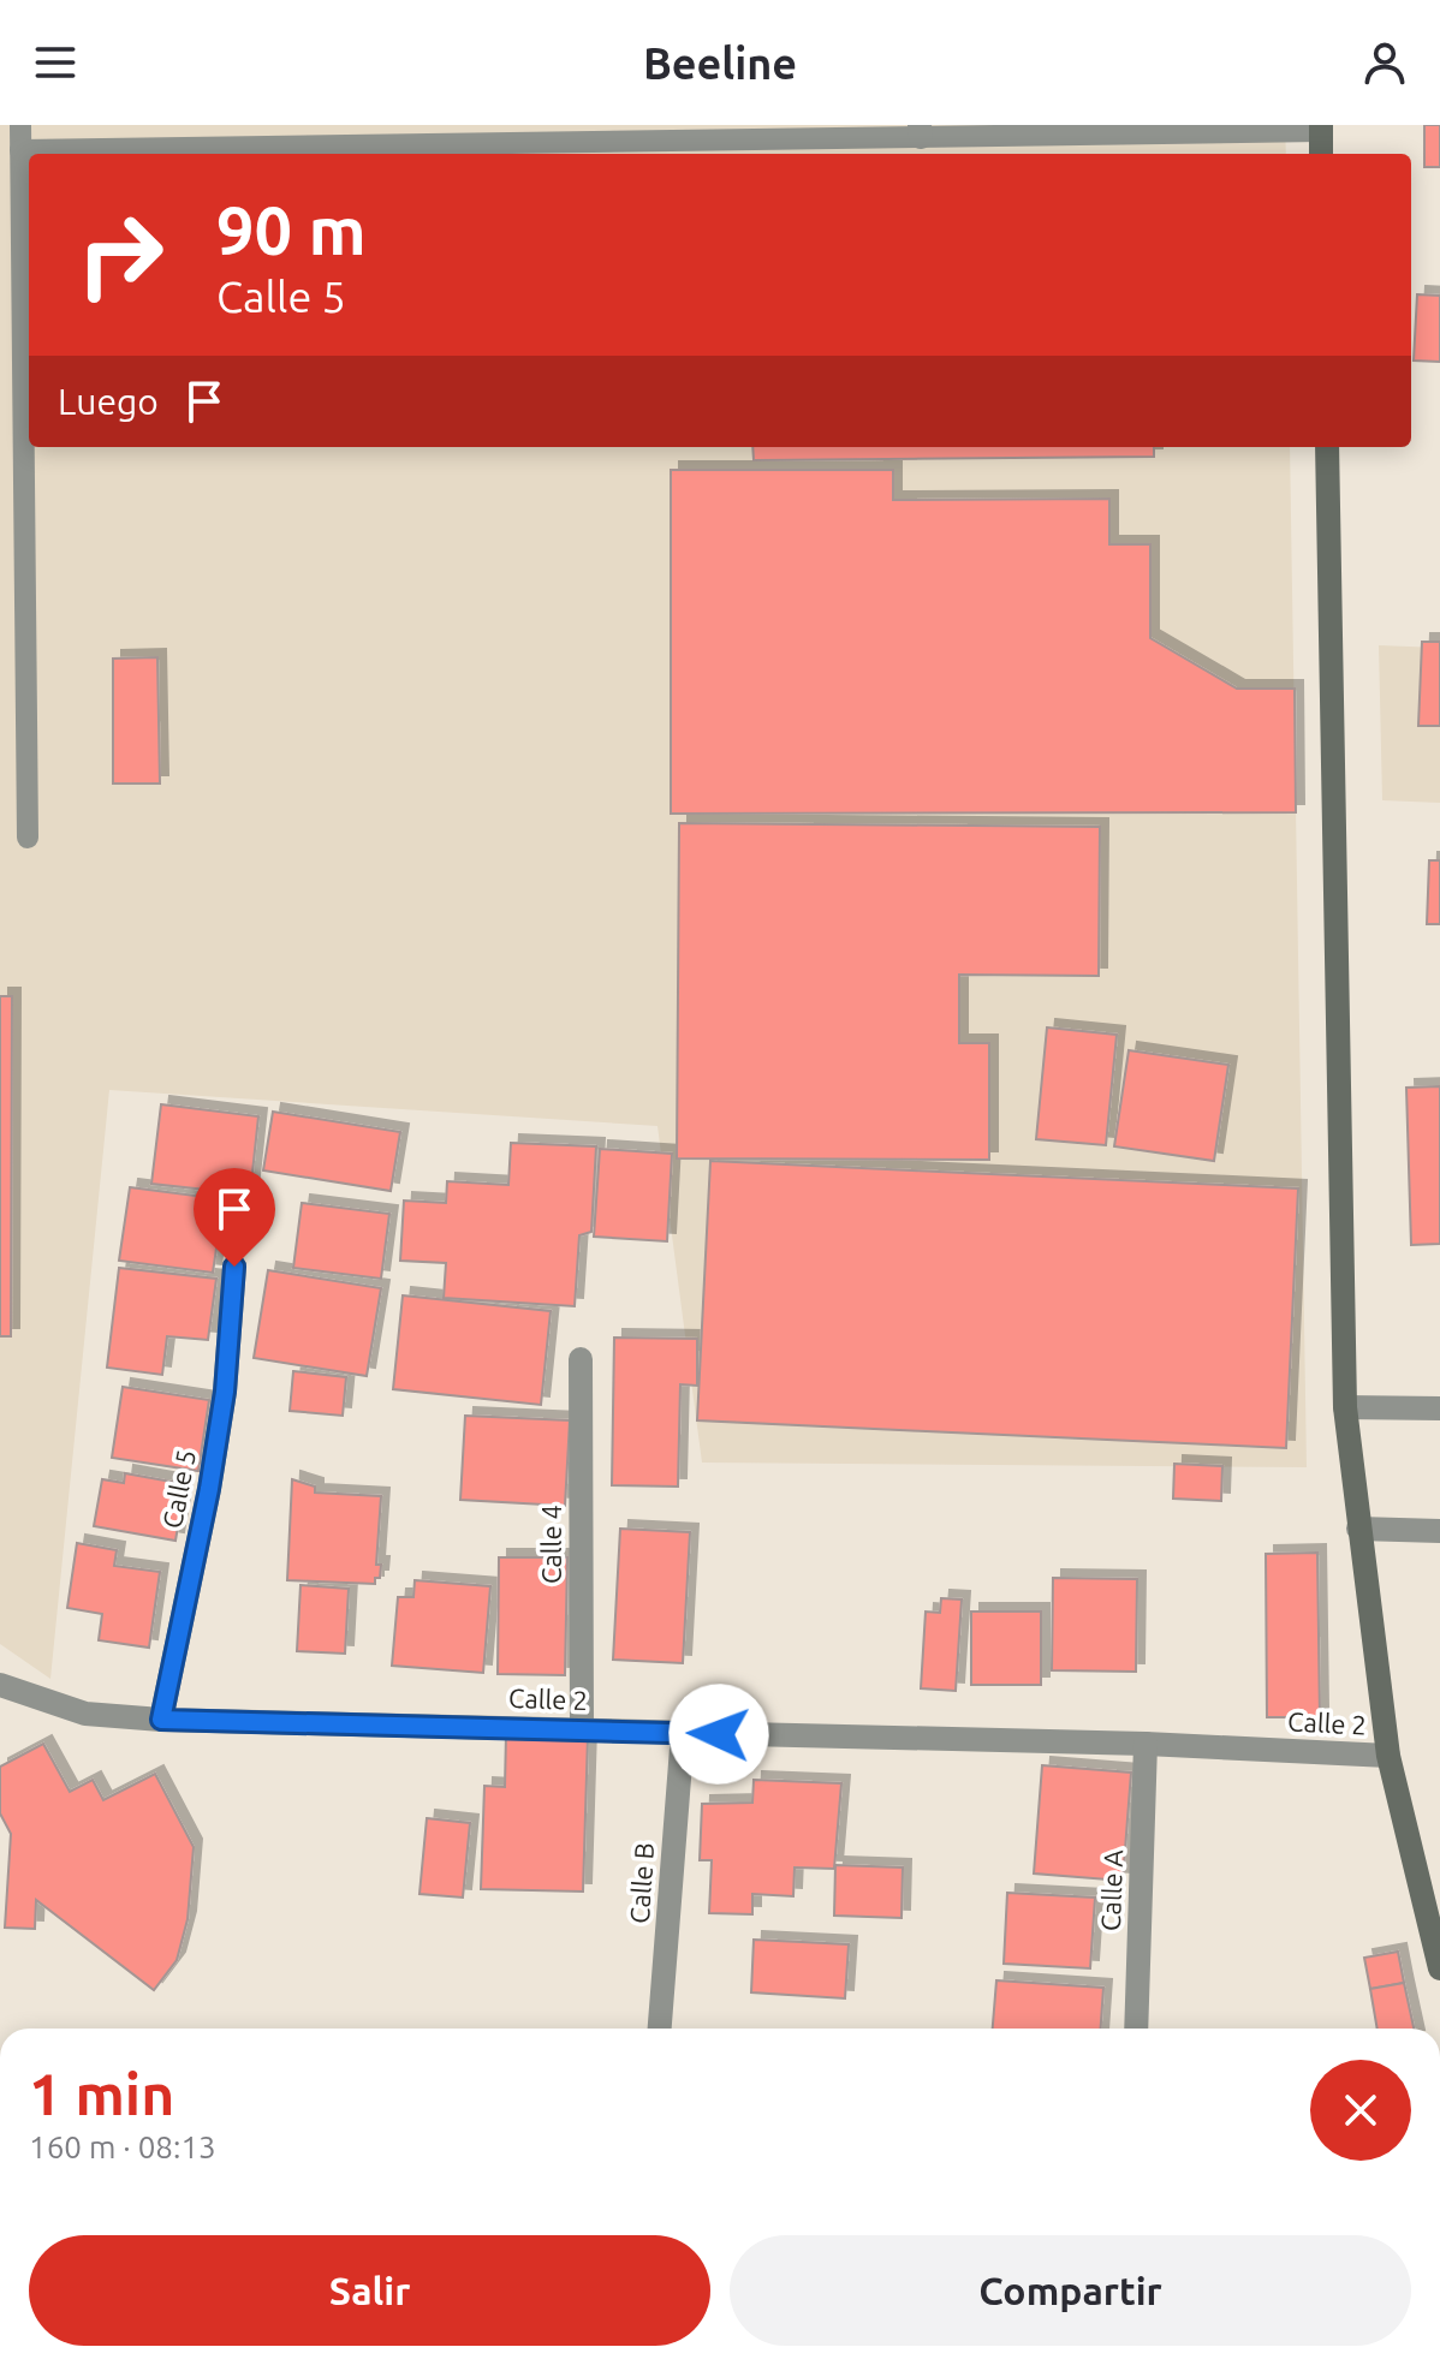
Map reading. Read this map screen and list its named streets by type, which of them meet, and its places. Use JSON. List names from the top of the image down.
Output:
{
  "streets": {
    "street": [
      "Calle 5",
      "Calle 4",
      "Calle 2",
      "Calle B",
      "Calle A"
    ]
  },
  "crossings": [
    ["Calle 5", "Calle 2"],
    ["Calle 4", "Calle 2"],
    ["Calle 2", "Calle B"],
    ["Calle 2", "Calle A"]
  ],
  "page": {
    "header": "Beeline",
    "turn": ["90 m", "Calle 5"],
    "then": "Luego",
    "heading": ["1 min", "160 m · 08:13"],
    "buttons": ["Salir", "Compartir"]
  }
}
